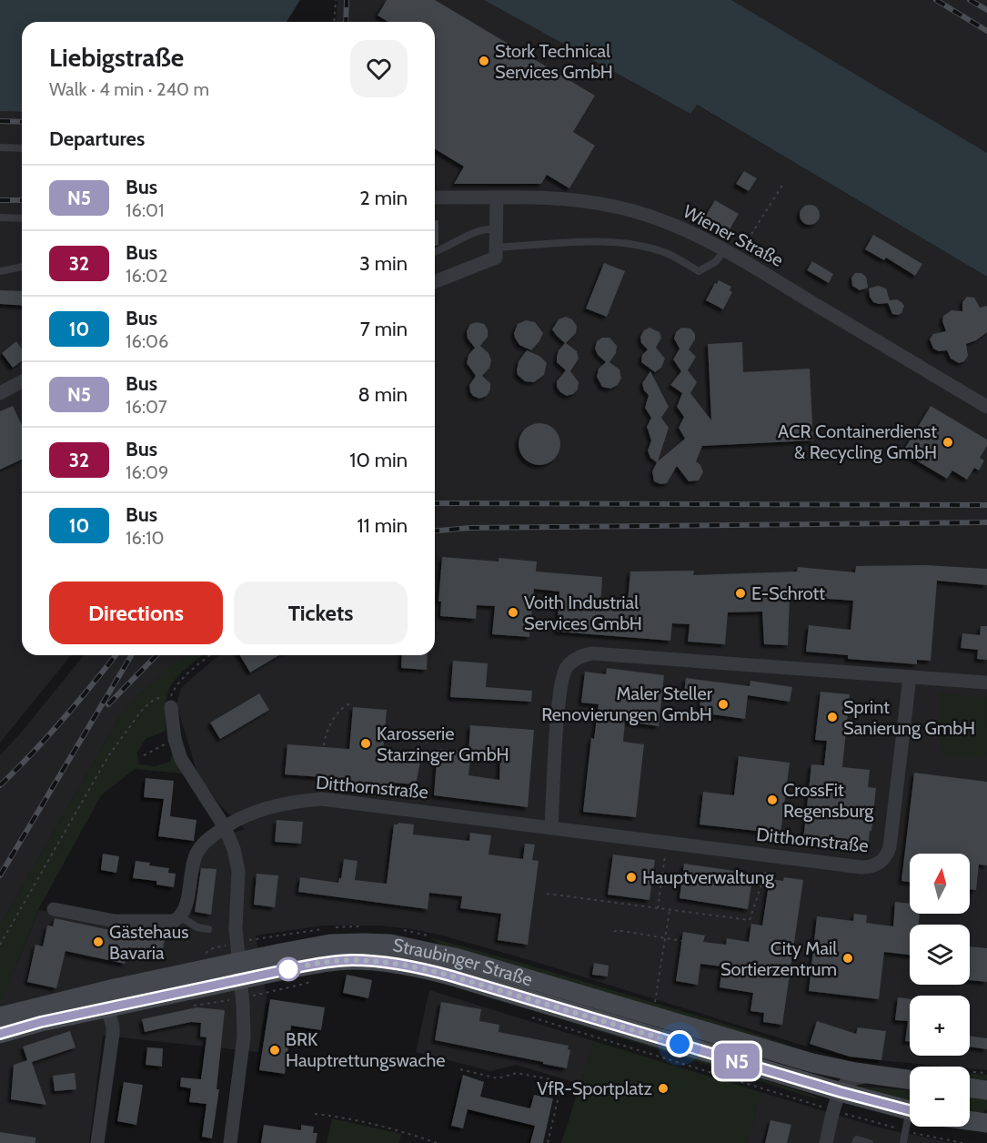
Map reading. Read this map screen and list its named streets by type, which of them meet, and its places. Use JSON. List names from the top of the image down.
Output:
{
  "streets": {
    "main road": ["Straubinger Straße"],
    "street": ["Wiener Straße", "Ditthornstraße"]
  },
  "places": [
    "Stork Technical Services GmbH",
    "ACR Containerdienst & Recycling GmbH",
    "E-Schrott",
    "Voith Industrial Services GmbH",
    "Maler Steller Renovierungen GmbH",
    "Sprint Sanierung GmbH",
    "Karosserie Starzinger GmbH",
    "CrossFit Regensburg",
    "Hauptverwaltung",
    "Gästehaus Bavaria",
    "City Mail Sortierzentrum",
    "BRK Hauptrettungswache",
    "VfR-Sportplatz"
  ],
  "lines": ["bus line N5"],
  "north": "top",
  "page": {
    "on_map": "N5",
    "heading": [
      ["Liebigstraße", "Walk · 4 min · 240 m"],
      "Departures"
    ],
    "list": [
      {
        "mark": "N5",
        "name": "Bus",
        "note": "16:01",
        "value": "2 min"
      },
      {
        "mark": "32",
        "name": "Bus",
        "note": "16:02",
        "value": "3 min"
      },
      {
        "mark": "10",
        "name": "Bus",
        "note": "16:06",
        "value": "7 min"
      },
      {
        "mark": "N5",
        "name": "Bus",
        "note": "16:07",
        "value": "8 min"
      },
      {
        "mark": "32",
        "name": "Bus",
        "note": "16:09",
        "value": "10 min"
      },
      {
        "mark": "10",
        "name": "Bus",
        "note": "16:10",
        "value": "11 min"
      }
    ],
    "buttons": ["Directions", "Tickets"],
    "map_buttons": ["+", "−"]
  }
}
